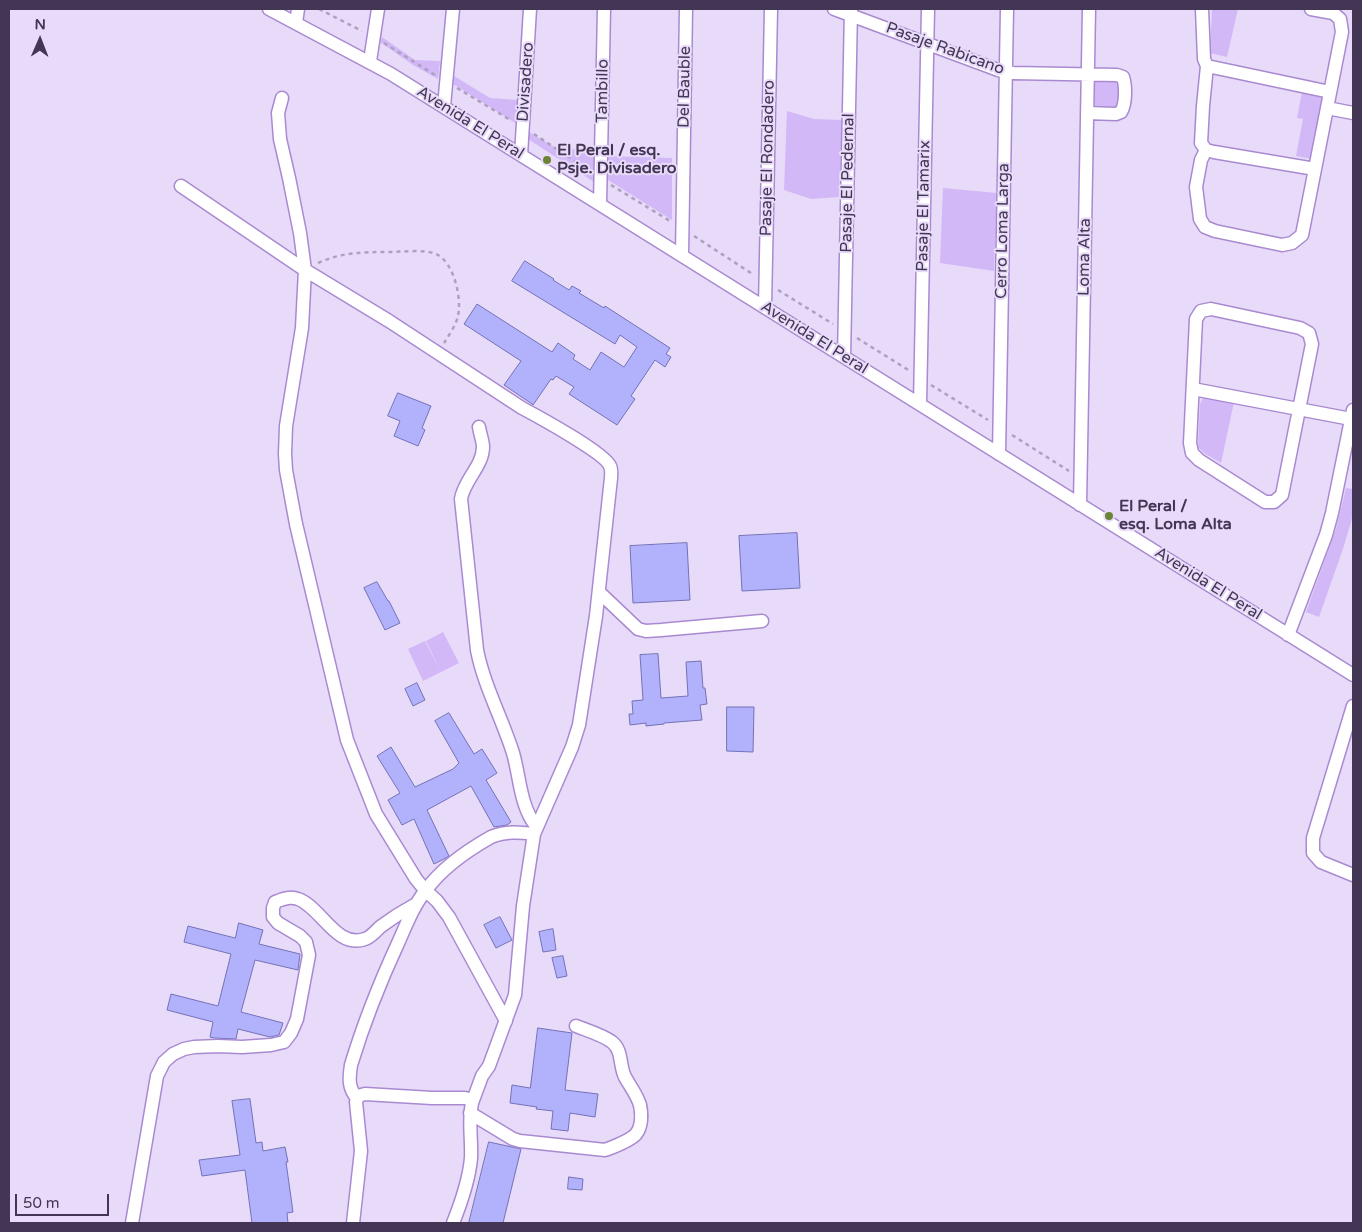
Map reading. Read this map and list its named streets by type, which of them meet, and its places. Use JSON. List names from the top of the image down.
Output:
{
  "streets": {
    "street": [
      "Pasaje Rabicano",
      "Divisadero",
      "Del Bauble",
      "Tambillo",
      "Avenida El Peral",
      "Pasaje El Rondadero",
      "Pasaje El Pedernal",
      "Pasaje El Tamarix",
      "Cerro Loma Larga",
      "Loma Alta"
    ]
  },
  "crossings": [
    ["Pasaje Rabicano", "Pasaje El Pedernal"],
    ["Pasaje Rabicano", "Pasaje El Tamarix"],
    ["Pasaje Rabicano", "Cerro Loma Larga"],
    ["Pasaje Rabicano", "Loma Alta"],
    ["Divisadero", "Avenida El Peral"],
    ["Del Bauble", "Avenida El Peral"],
    ["Tambillo", "Avenida El Peral"],
    ["Avenida El Peral", "Pasaje El Rondadero"],
    ["Avenida El Peral", "Pasaje El Pedernal"],
    ["Avenida El Peral", "Pasaje El Tamarix"],
    ["Avenida El Peral", "Cerro Loma Larga"],
    ["Avenida El Peral", "Loma Alta"]
  ],
  "places": ["El Peral / esq. Psje. Divisadero", "El Peral / esq. Loma Alta"],
  "scale_bar": "50 m",
  "north": "top"
}
